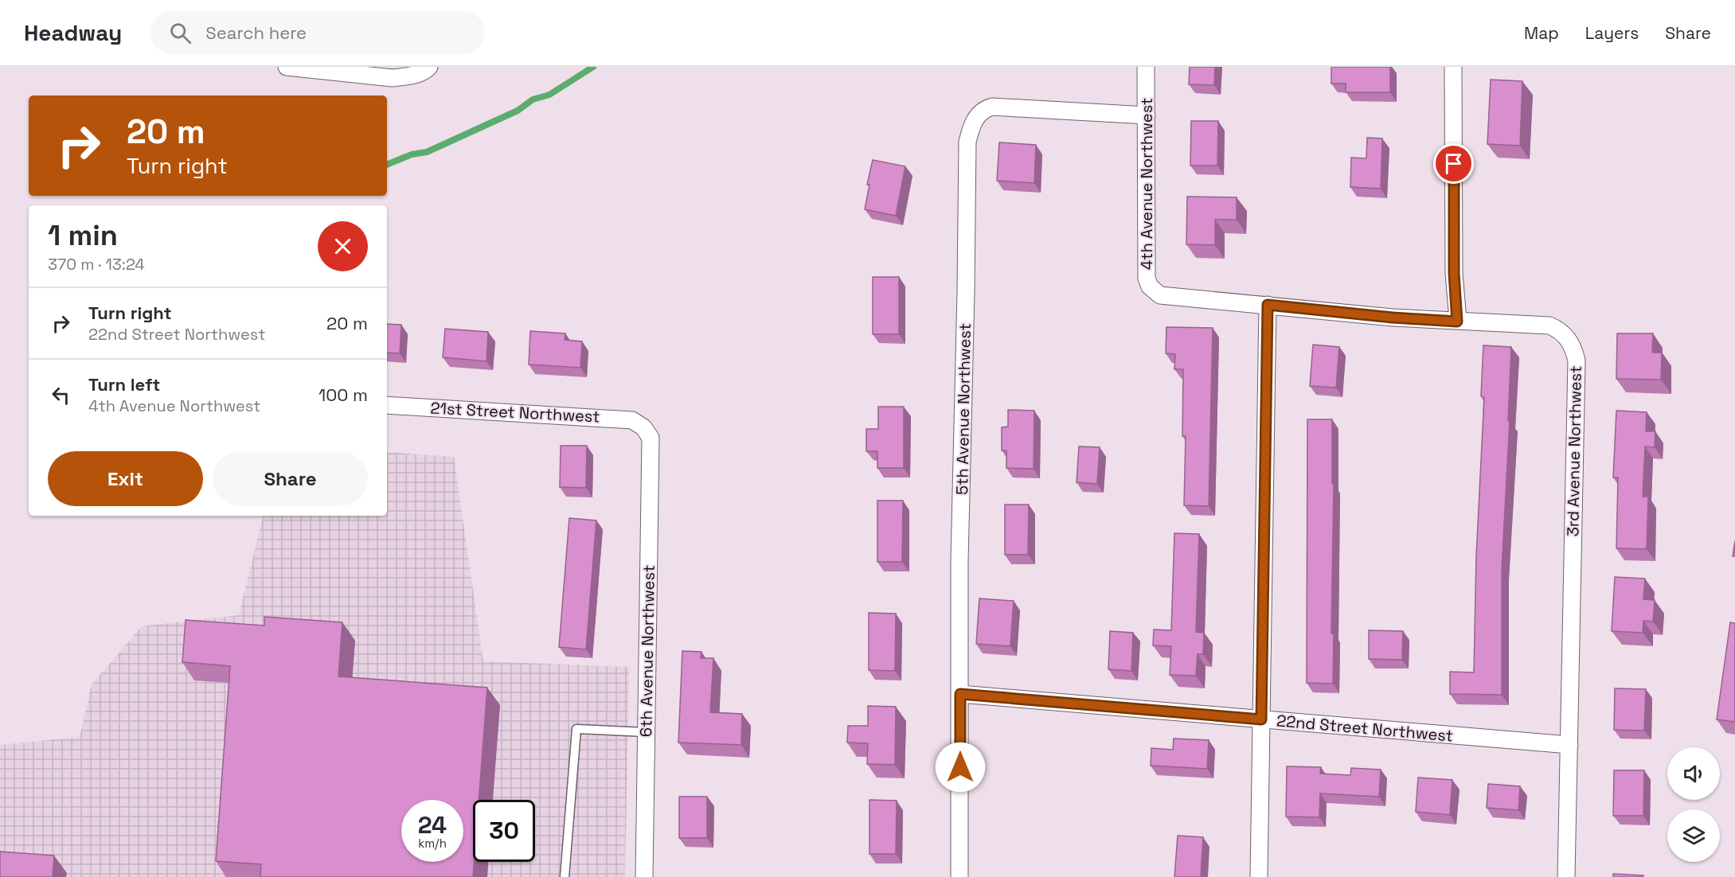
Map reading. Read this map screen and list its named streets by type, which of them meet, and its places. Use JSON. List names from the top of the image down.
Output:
{
  "streets": {
    "street": [
      "4th Avenue Northwest",
      "5th Avenue Northwest",
      "21st Street Northwest",
      "3rd Avenue Northwest",
      "6th Avenue Northwest",
      "22nd Street Northwest"
    ]
  },
  "crossings": [
    ["4th Avenue Northwest", "5th Avenue Northwest"],
    ["5th Avenue Northwest", "22nd Street Northwest"],
    ["21st Street Northwest", "6th Avenue Northwest"],
    ["3rd Avenue Northwest", "22nd Street Northwest"]
  ],
  "page": {
    "header": "Headway",
    "search": "Search here",
    "nav": ["Map", "Layers", "Share"],
    "turn": ["20 m", "Turn right"],
    "heading": ["1 min", "370 m · 13:24"],
    "list": [
      {
        "name": "Turn right",
        "note": "22nd Street Northwest",
        "value": "20 m"
      },
      {
        "name": "Turn left",
        "note": "4th Avenue Northwest",
        "value": "100 m"
      }
    ],
    "buttons": ["Exit", "Share"],
    "speed": "24 km/h",
    "limit": "30"
  }
}
